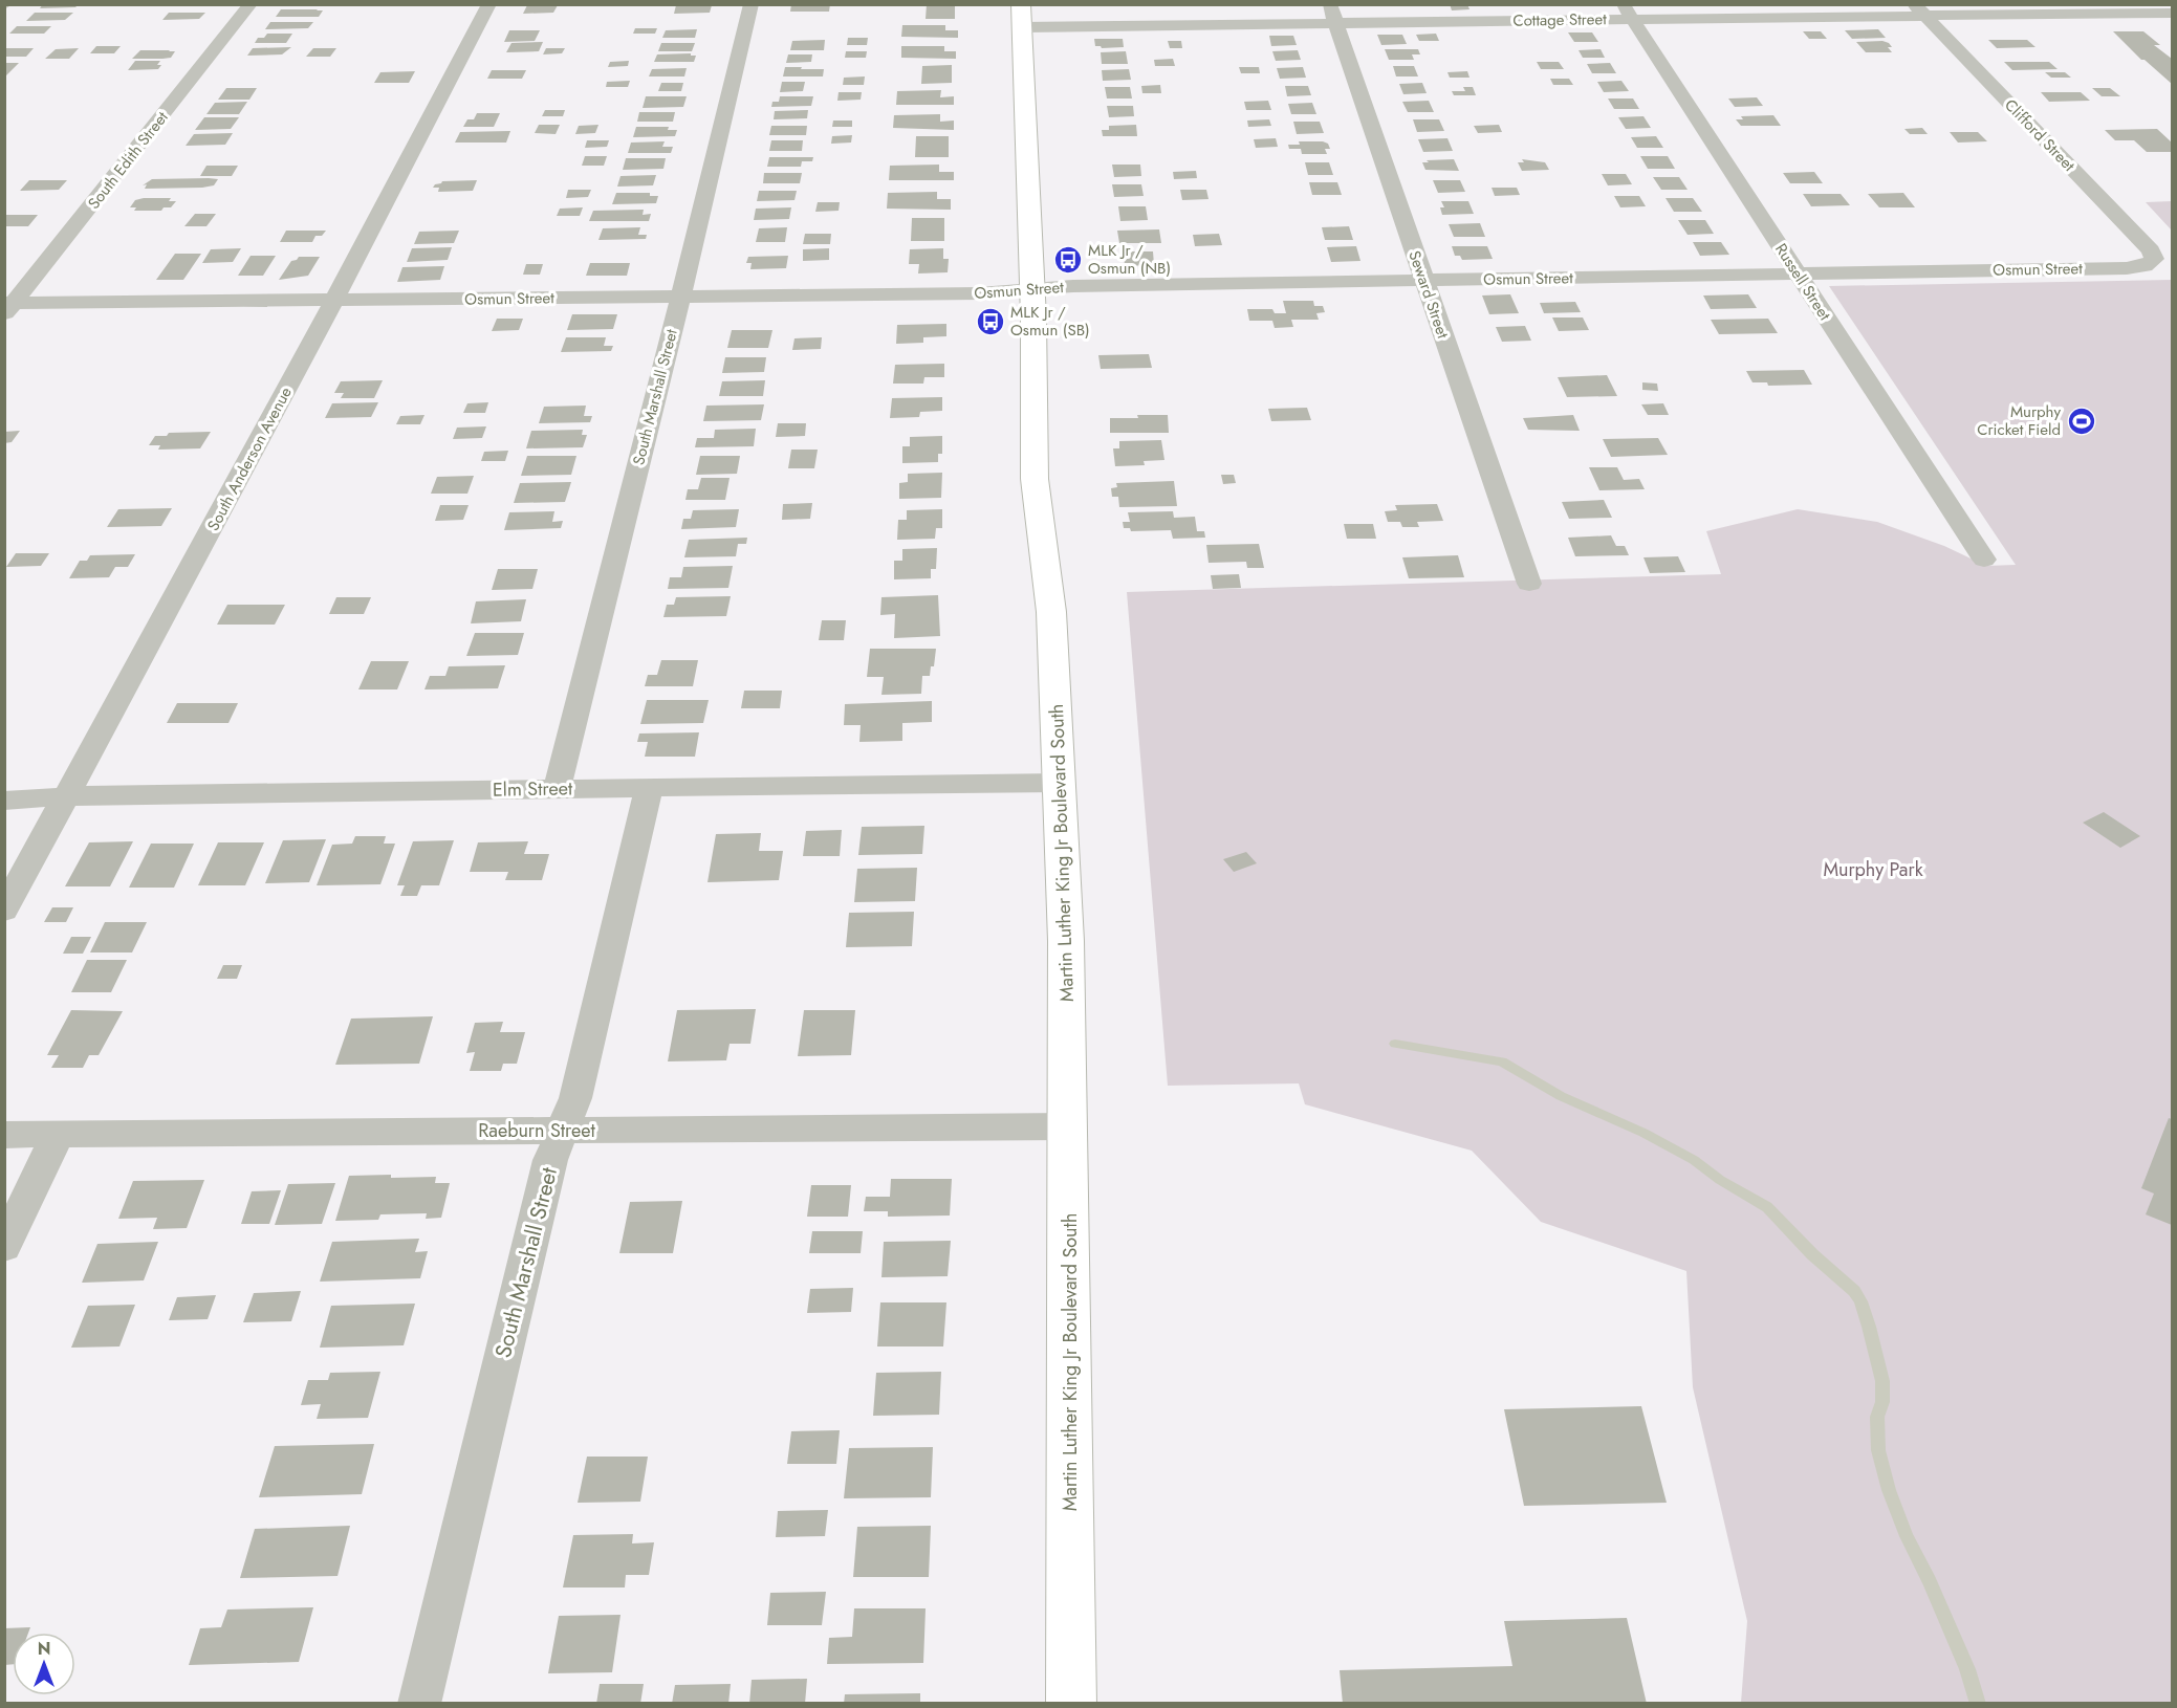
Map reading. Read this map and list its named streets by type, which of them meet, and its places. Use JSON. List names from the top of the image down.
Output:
{
  "streets": {
    "main road": ["Martin Luther King Jr Boulevard South"],
    "street": [
      "Cottage Street",
      "Clifford Street",
      "South Edith Street",
      "Osmun Street",
      "Russell Street",
      "Seward Street",
      "South Marshall Street",
      "South Anderson Avenue",
      "Elm Street",
      "Raeburn Street"
    ]
  },
  "crossings": [
    ["Cottage Street", "Clifford Street"],
    ["Cottage Street", "Russell Street"],
    ["Cottage Street", "Seward Street"],
    ["Cottage Street", "Martin Luther King Jr Boulevard South"],
    ["Clifford Street", "Osmun Street"],
    ["South Edith Street", "Osmun Street"],
    ["Osmun Street", "Russell Street"],
    ["Osmun Street", "Seward Street"],
    ["Osmun Street", "South Marshall Street"],
    ["Osmun Street", "South Anderson Avenue"],
    ["Osmun Street", "Martin Luther King Jr Boulevard South"],
    ["South Marshall Street", "Elm Street"],
    ["South Marshall Street", "Raeburn Street"],
    ["South Anderson Avenue", "Elm Street"],
    ["Elm Street", "Martin Luther King Jr Boulevard South"],
    ["Martin Luther King Jr Boulevard South", "Raeburn Street"]
  ],
  "parks": ["Murphy Park"],
  "places": {
    "bus stop": ["MLK Jr / Osmun (NB)", "MLK Jr / Osmun (SB)"],
    "sports": ["Murphy Cricket Field"]
  },
  "north": "top"
}
